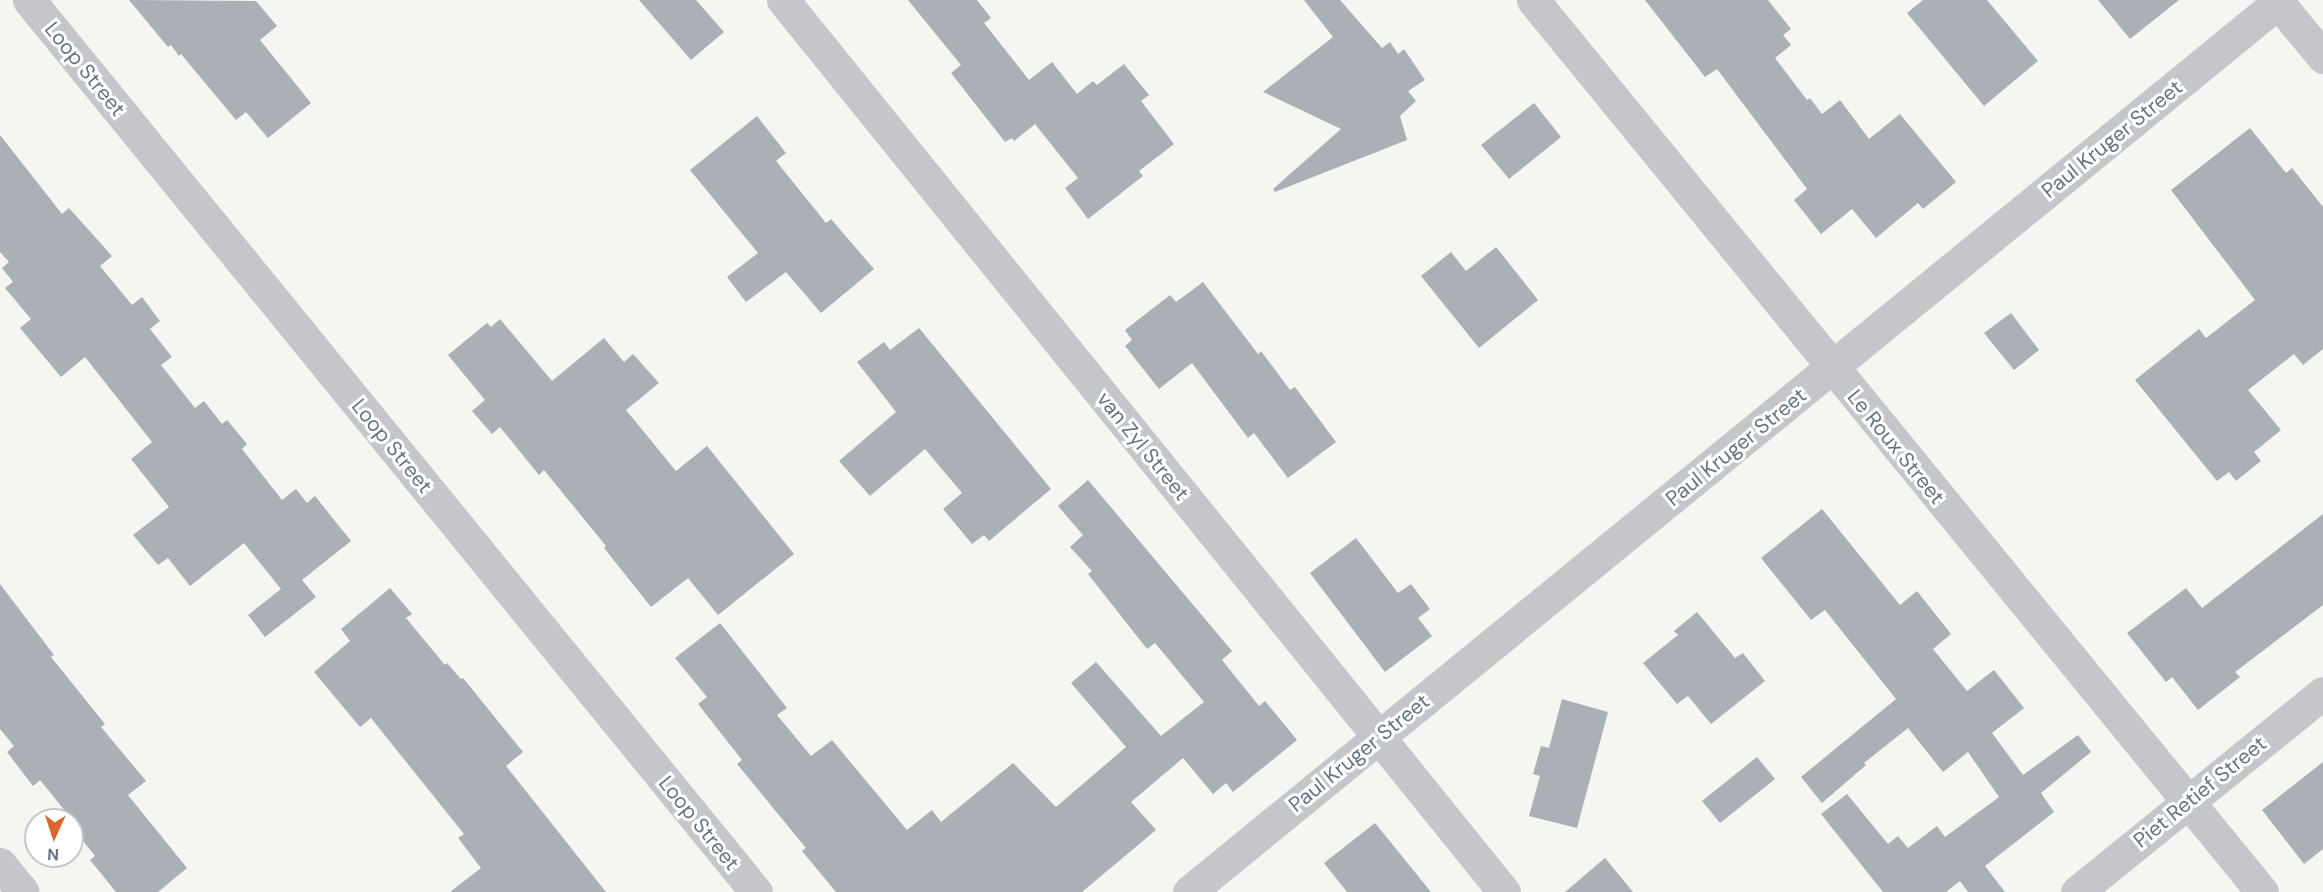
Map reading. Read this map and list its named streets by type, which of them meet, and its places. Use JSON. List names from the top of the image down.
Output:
{
  "streets": {
    "street": [
      "Loop Street",
      "Paul Kruger Street",
      "van Zyl Street",
      "Le Roux Street",
      "Piet Retief Street"
    ]
  },
  "crossings": [
    ["Paul Kruger Street", "van Zyl Street"],
    ["Paul Kruger Street", "Le Roux Street"],
    ["Le Roux Street", "Piet Retief Street"]
  ],
  "north": "bottom"
}
